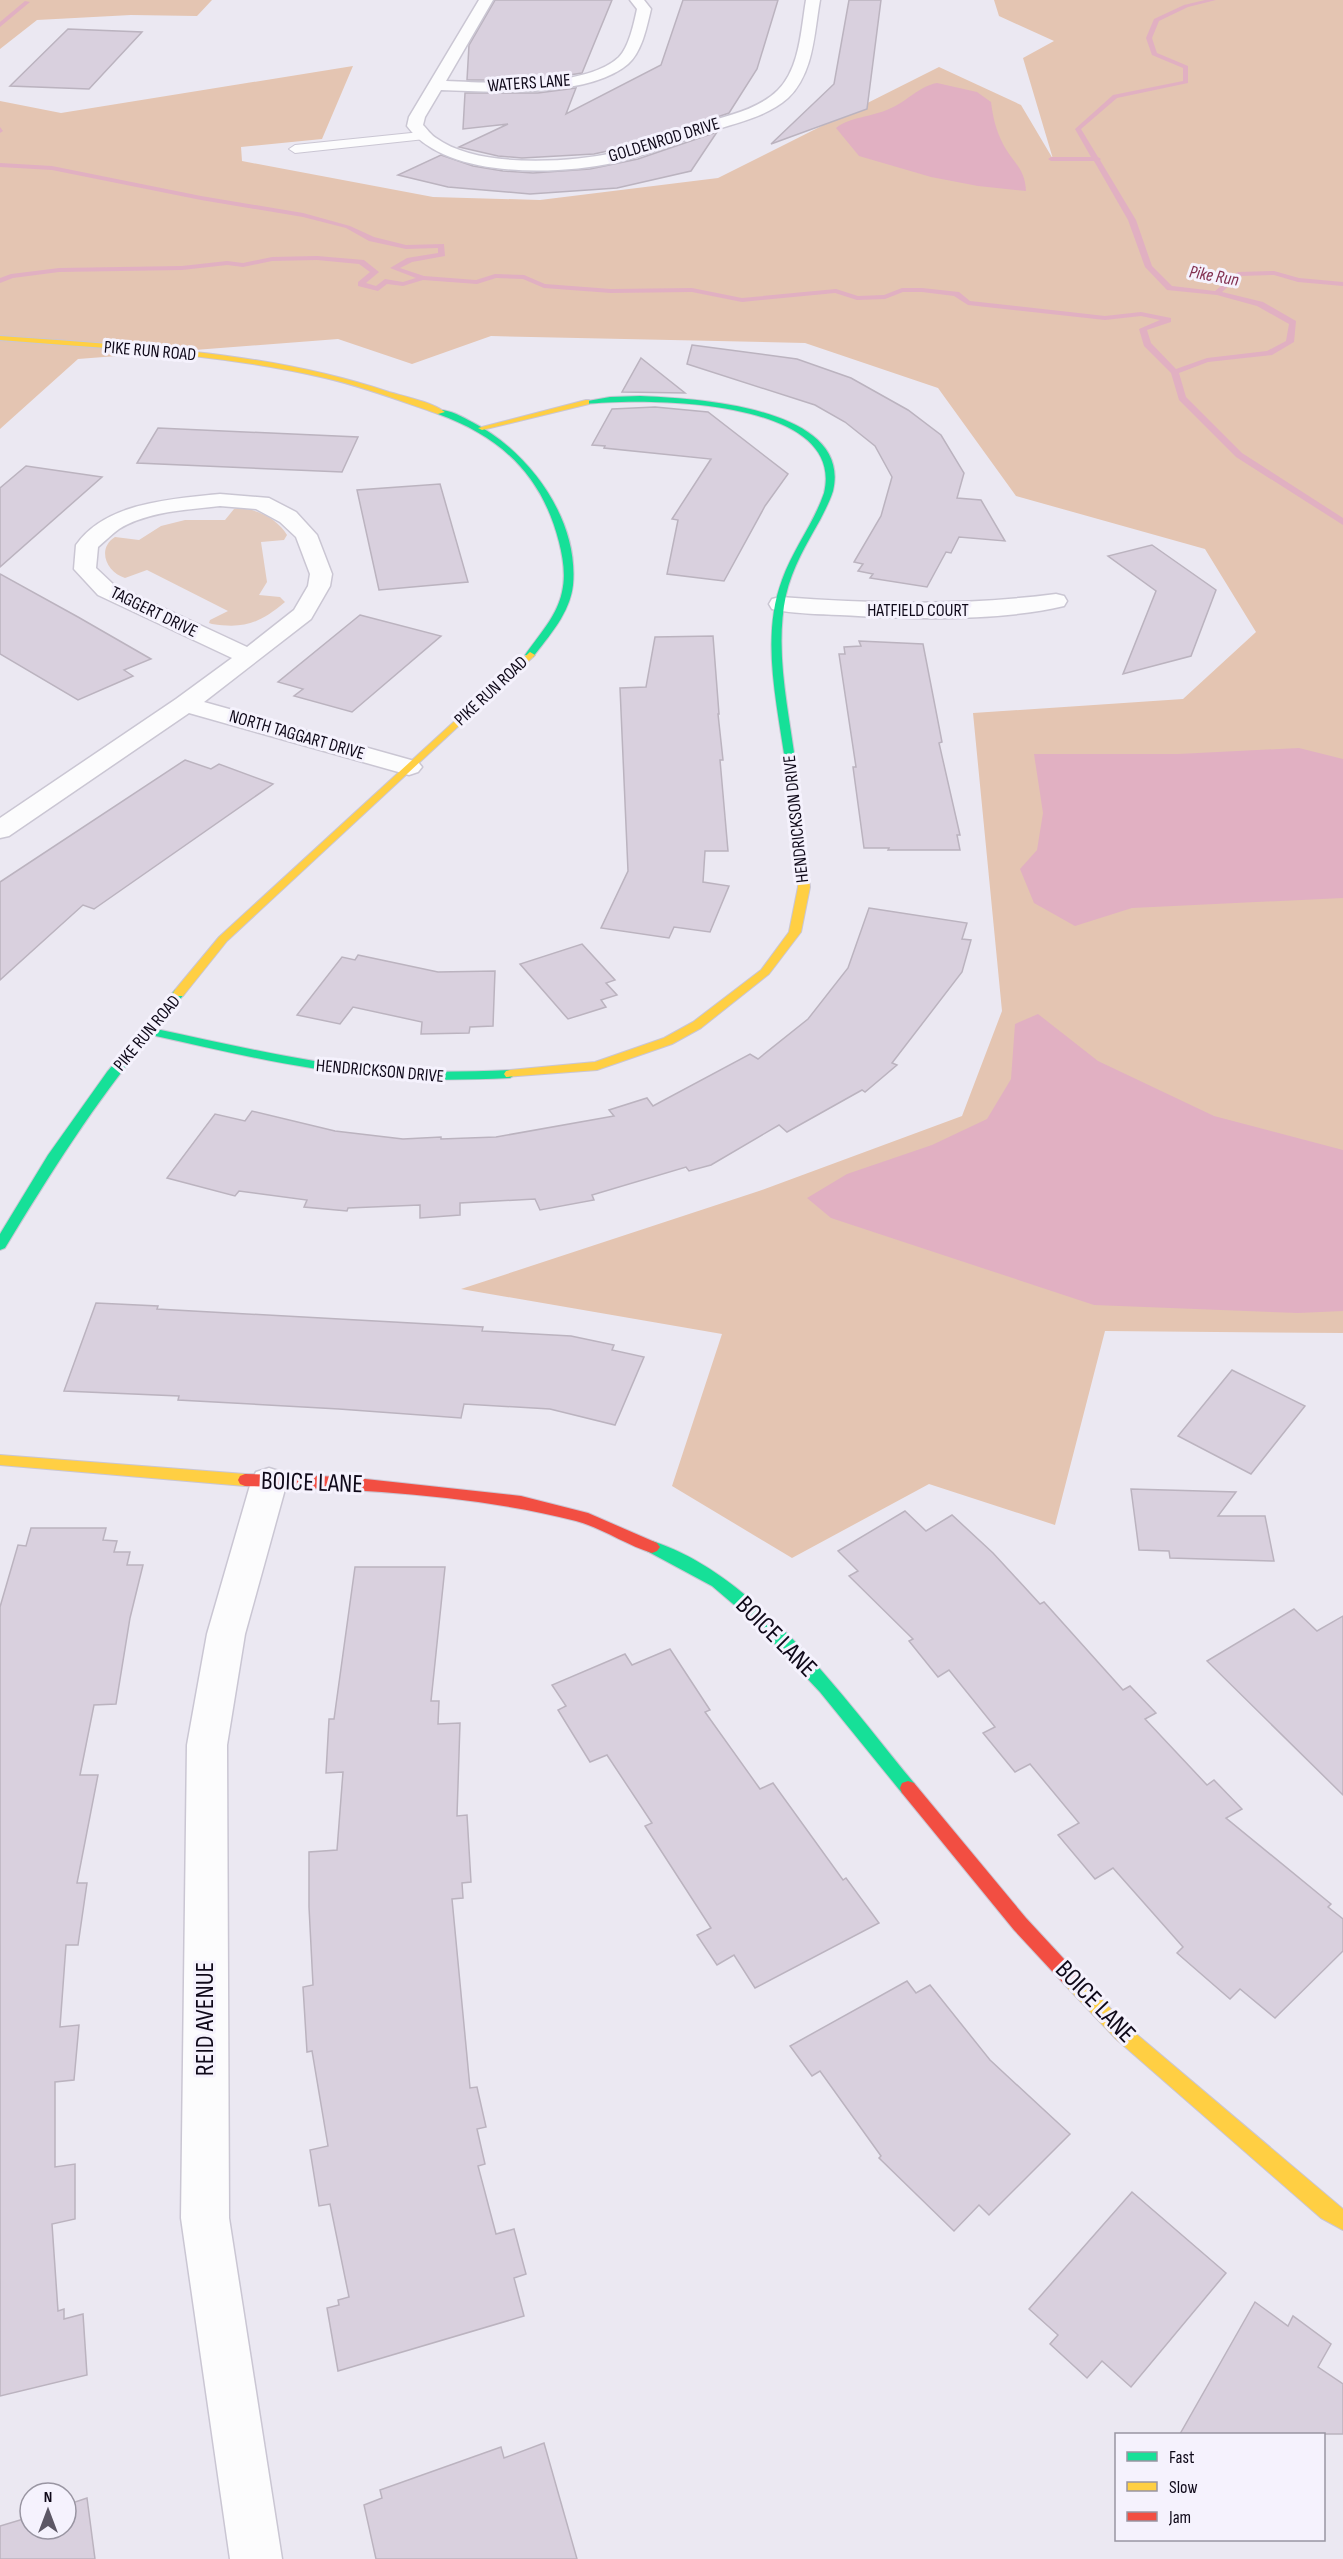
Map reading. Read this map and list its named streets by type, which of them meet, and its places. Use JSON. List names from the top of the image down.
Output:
{
  "streets": {
    "street": [
      "WATERS LANE",
      "GOLDENROD DRIVE",
      "PIKE RUN ROAD",
      "HATFIELD COURT",
      "TAGGERT DRIVE",
      "NORTH TAGGART DRIVE",
      "HENDRICKSON DRIVE",
      "BOICE LANE",
      "REID AVENUE"
    ]
  },
  "crossings": [
    ["PIKE RUN ROAD", "NORTH TAGGART DRIVE"],
    ["PIKE RUN ROAD", "HENDRICKSON DRIVE"],
    ["HATFIELD COURT", "HENDRICKSON DRIVE"],
    ["TAGGERT DRIVE", "NORTH TAGGART DRIVE"],
    ["BOICE LANE", "REID AVENUE"]
  ],
  "water": ["Pike Run"],
  "legend": ["Fast", "Slow", "Jam"],
  "north": "top"
}
